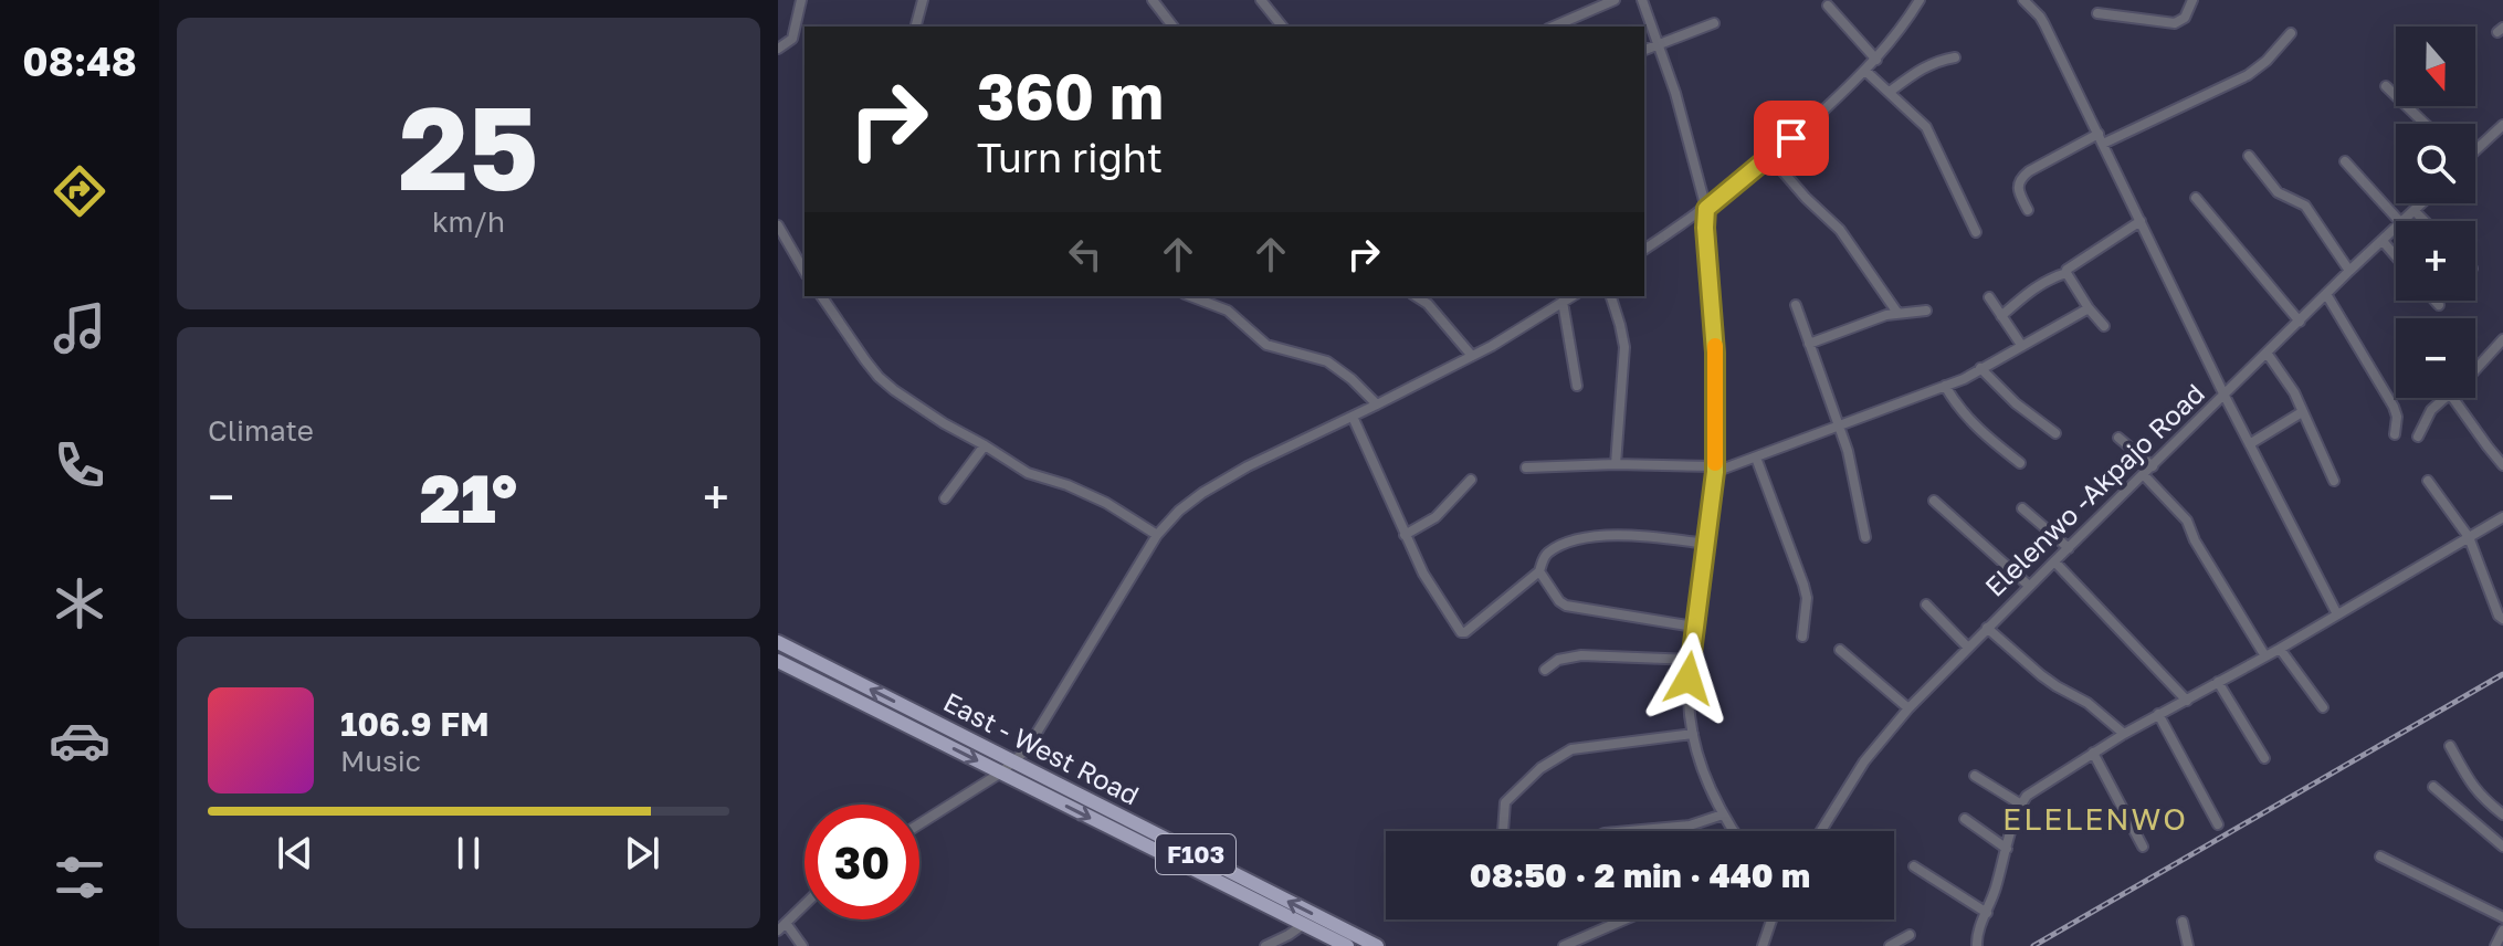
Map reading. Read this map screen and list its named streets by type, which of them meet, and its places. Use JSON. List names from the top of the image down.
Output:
{
  "streets": {
    "main road": ["East - West Road", "F103"],
    "street": ["Elelenwo -Akpajo Road"]
  },
  "districts": ["ELELENWO"],
  "north": "bottom",
  "page": {
    "tabs": "08:48",
    "tile": [
      ["25", "km/h"],
      "Climate"
    ],
    "map_buttons": ["+", "−"],
    "turn": ["360 m", "Turn right"],
    "heat": ["−", "21°", "+"],
    "song": ["106.9 FM", "Music"],
    "limit": "30",
    "trip": "08:50 · 2 min · 440 m"
  }
}
